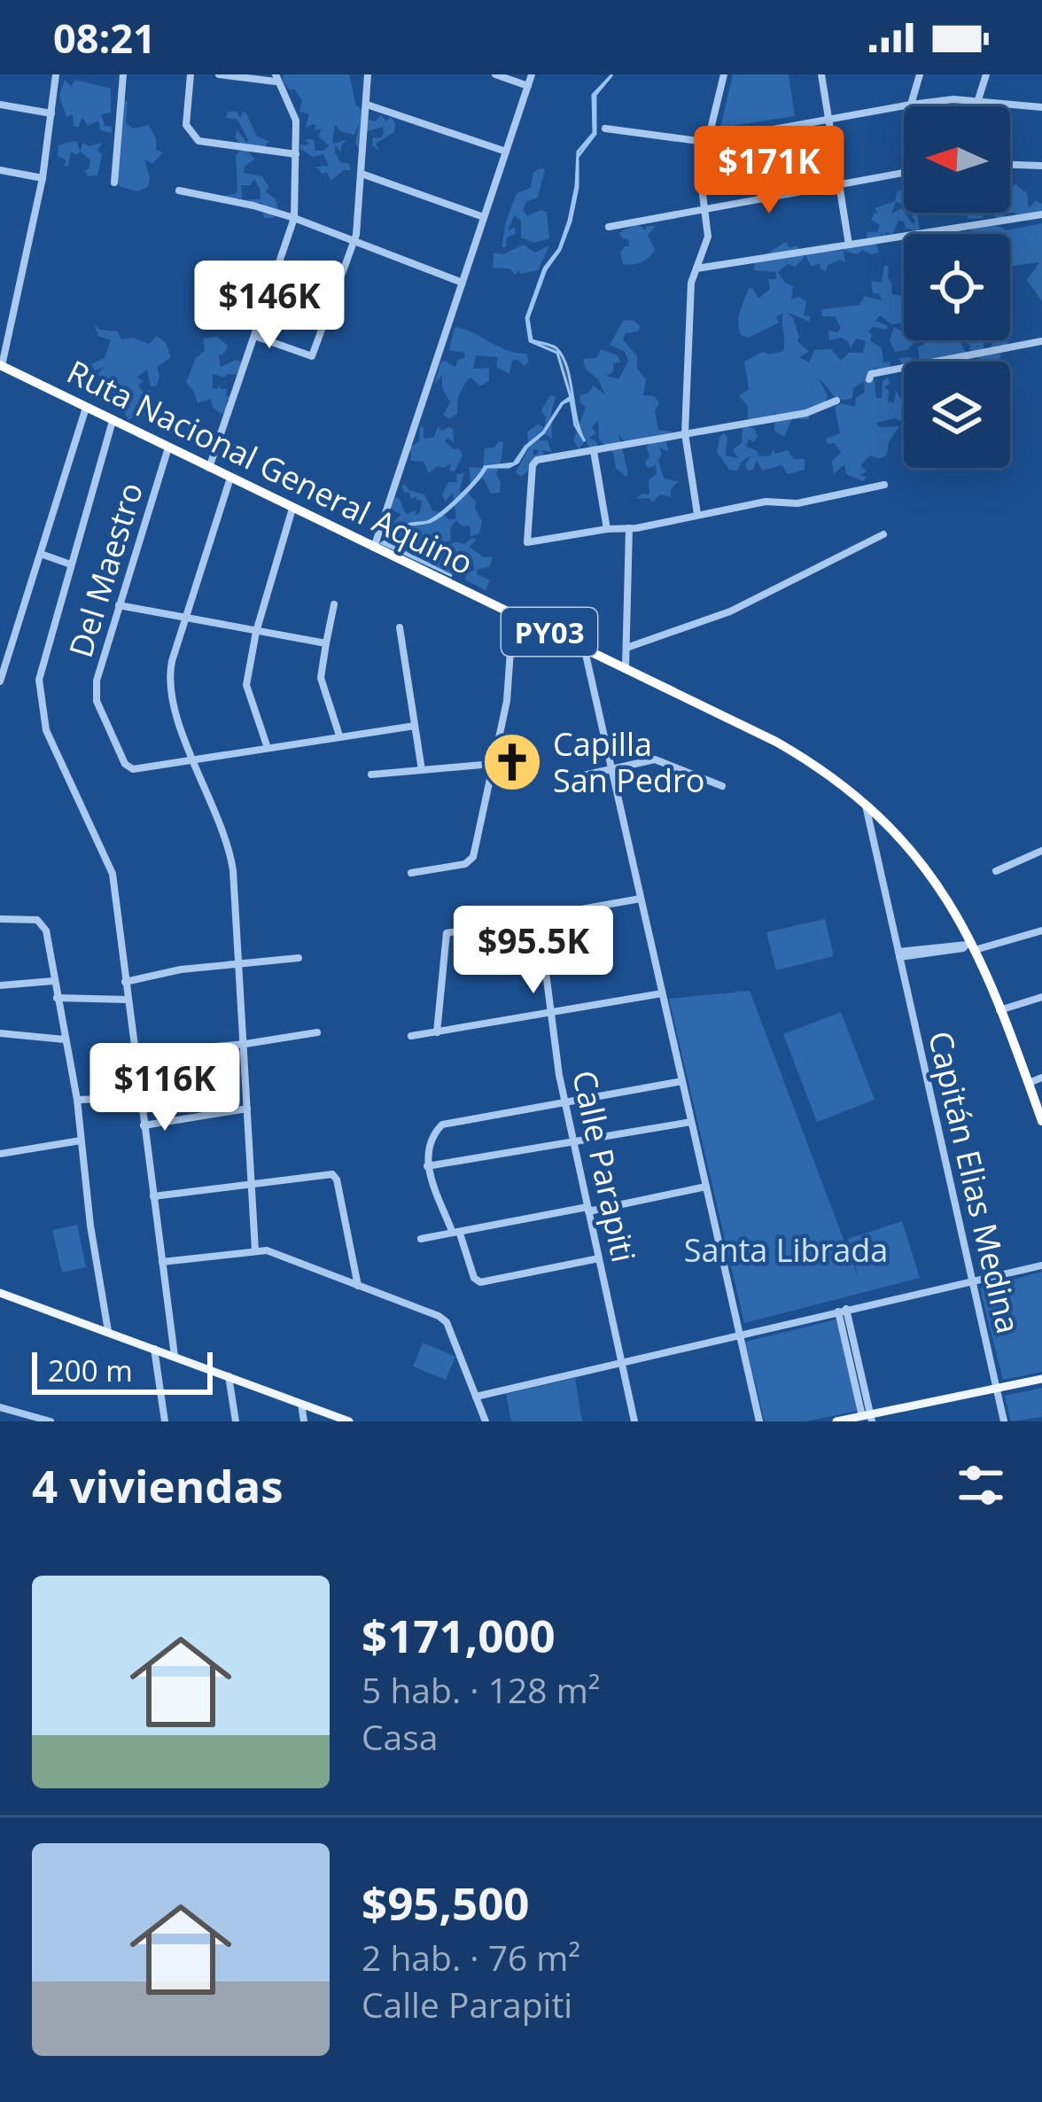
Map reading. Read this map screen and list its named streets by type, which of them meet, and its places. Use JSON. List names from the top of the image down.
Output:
{
  "streets": {
    "highway": ["Ruta Nacional General Aquino", "PY03"],
    "street": ["Del Maestro", "Calle Parapiti", "Capitán Elias Medina"]
  },
  "crossings": [
    ["Ruta Nacional General Aquino", "Del Maestro"],
    ["Ruta Nacional General Aquino", "Capitán Elias Medina"]
  ],
  "parks": ["Santa Librada"],
  "places": {
    "church": ["Capilla San Pedro"]
  },
  "scale_bar": "200 m",
  "north": "left",
  "page": {
    "status": "08:21",
    "price": [
      "$171K",
      "$146K",
      "$95.5K",
      "$116K"
    ],
    "scale": "200 m",
    "heading": "4 viviendas",
    "list": [
      {
        "name": "$171,000",
        "note": "5 hab. · 128 m² · Casa"
      },
      {
        "name": "$95,500",
        "note": "2 hab. · 76 m² · Calle Parapiti"
      }
    ]
  }
}
